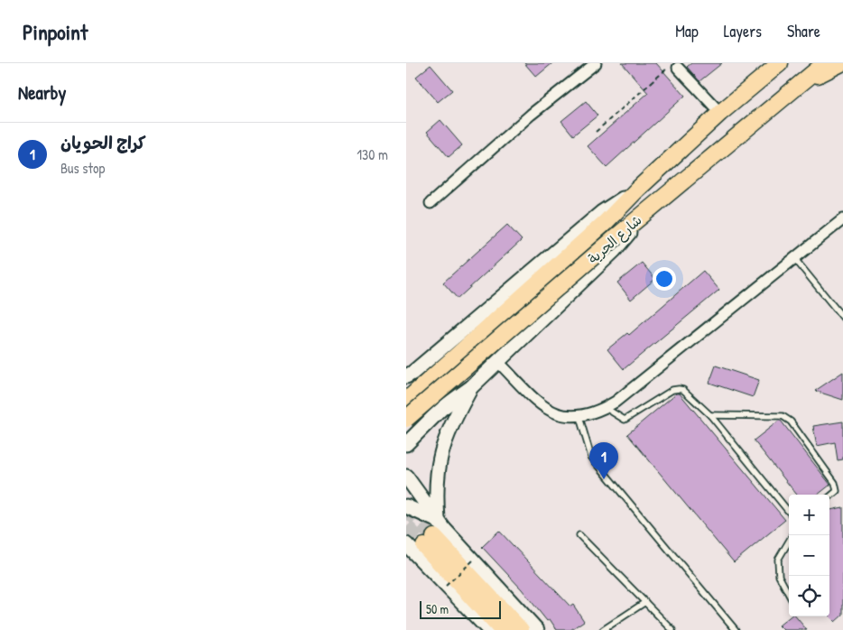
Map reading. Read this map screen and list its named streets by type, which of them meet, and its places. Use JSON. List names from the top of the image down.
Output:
{
  "streets": {
    "highway": ["شارع الحرية"]
  },
  "scale_bar": "50 m",
  "page": {
    "header": "Pinpoint",
    "nav": ["Map", "Layers", "Share"],
    "heading": "Nearby",
    "list": [
      {
        "mark": "1",
        "name": "كراج الحويان",
        "note": "Bus stop",
        "value": "130 m"
      }
    ],
    "pins": "1",
    "map_buttons": ["+", "−"],
    "scale": "50 m"
  }
}
